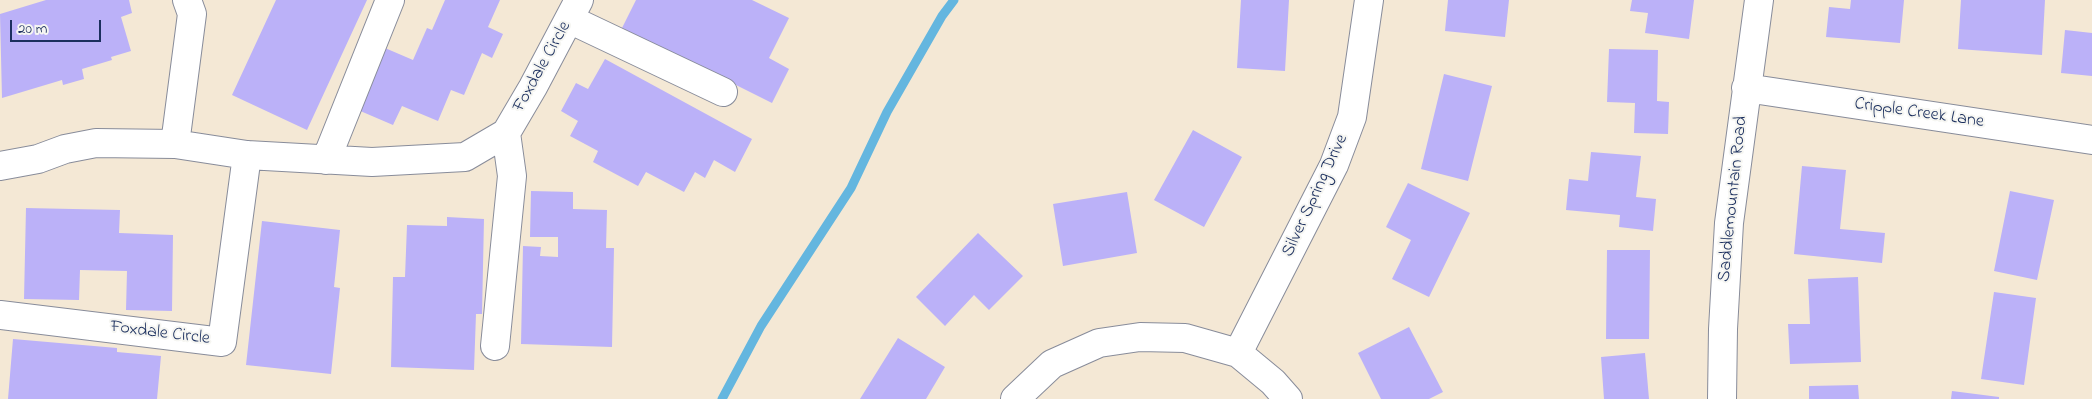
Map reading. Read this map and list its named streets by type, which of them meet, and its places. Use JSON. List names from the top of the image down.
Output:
{
  "streets": {
    "street": [
      "Foxdale Circle",
      "Cripple Creek Lane",
      "Silver Spring Drive",
      "Saddlemountain Road"
    ]
  },
  "crossings": [
    ["Cripple Creek Lane", "Saddlemountain Road"]
  ],
  "scale_bar": "20 m"
}
